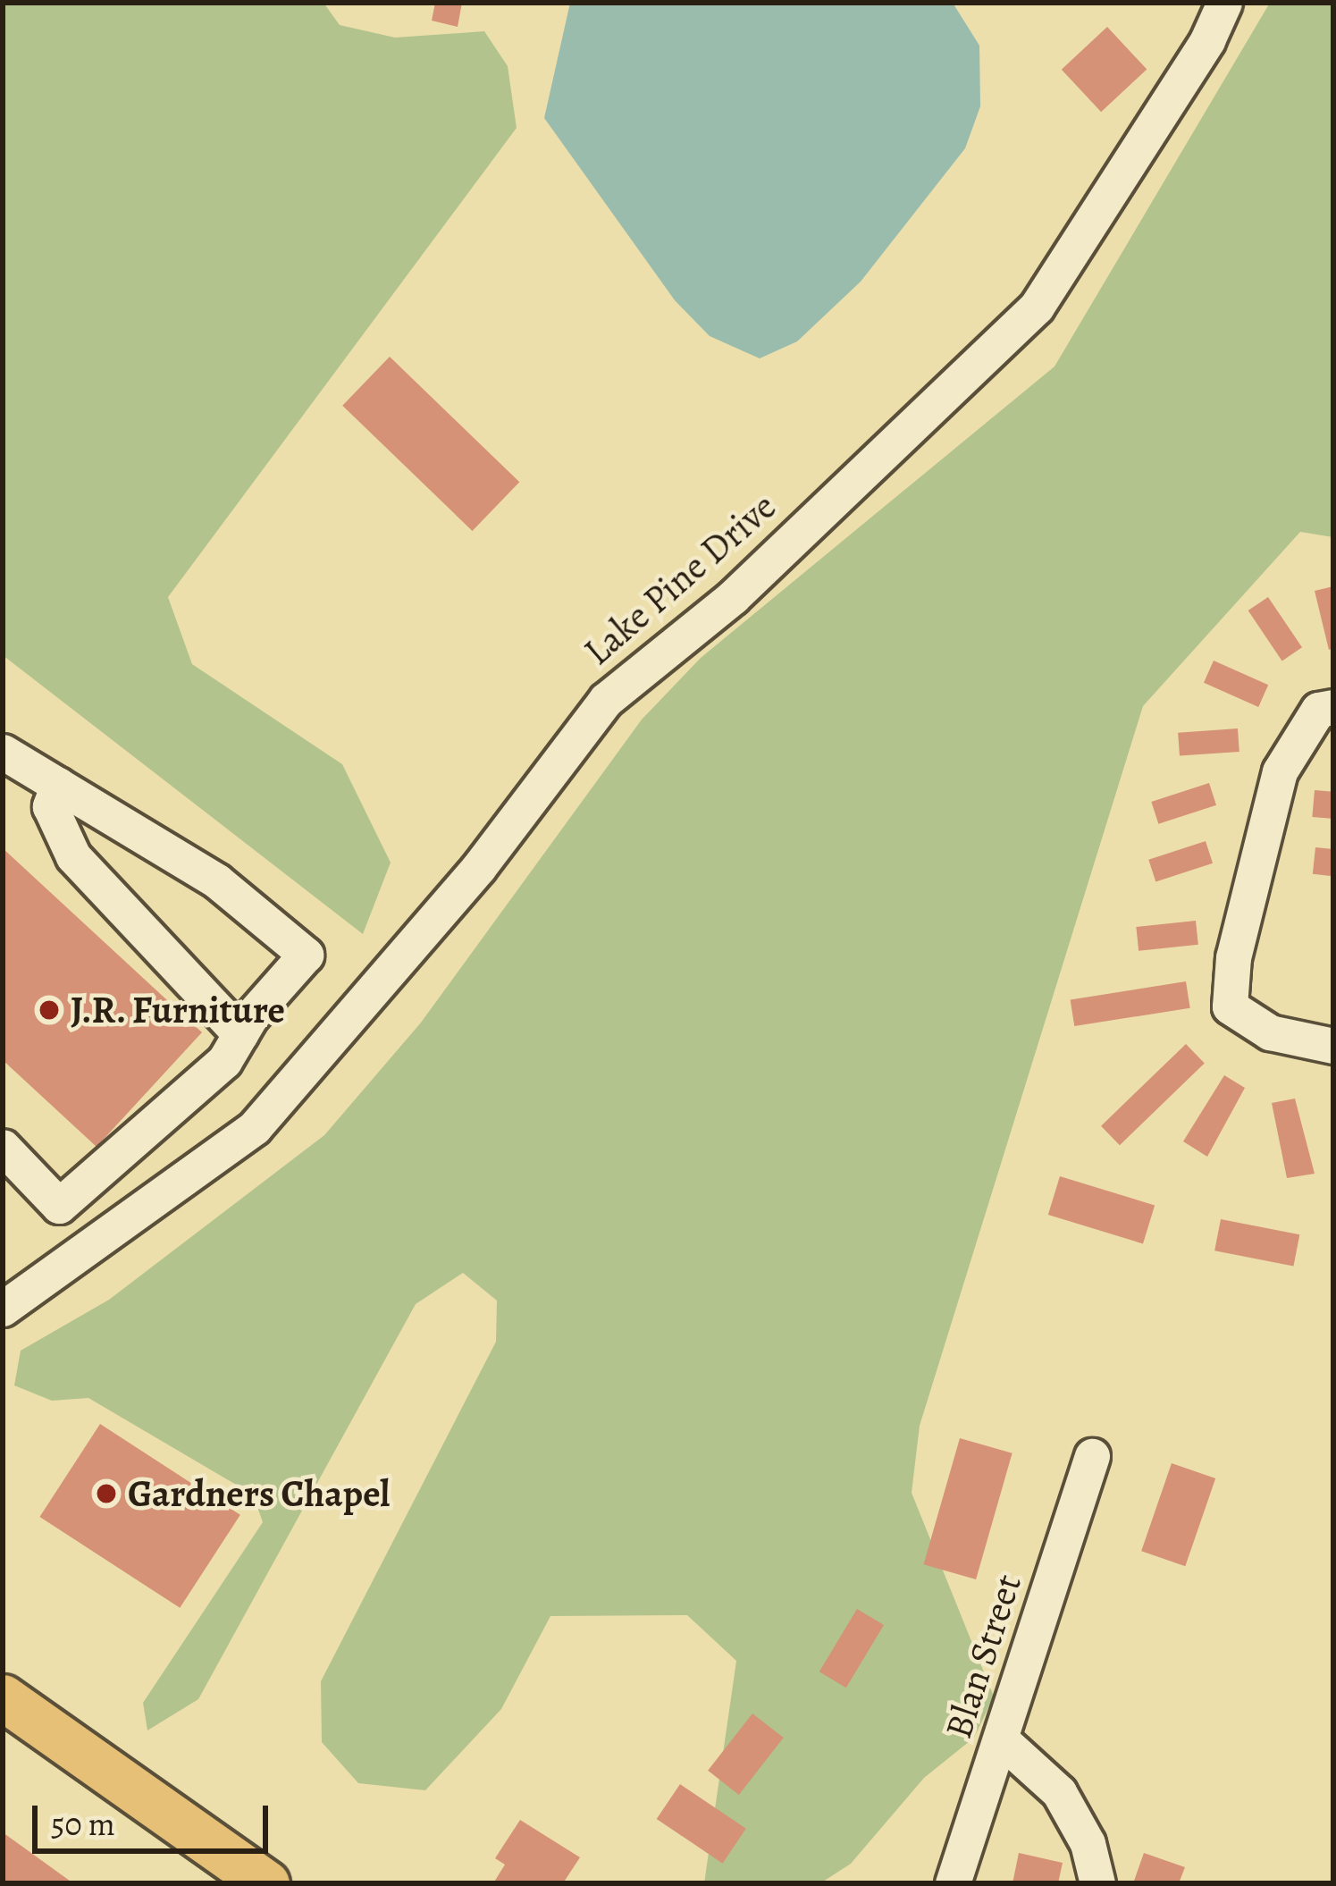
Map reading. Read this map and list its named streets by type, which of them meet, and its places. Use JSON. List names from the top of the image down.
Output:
{
  "streets": {
    "street": ["Lake Pine Drive", "Blan Street"]
  },
  "places": ["J.R. Furniture", "Gardners Chapel"],
  "scale_bar": "50 m"
}
